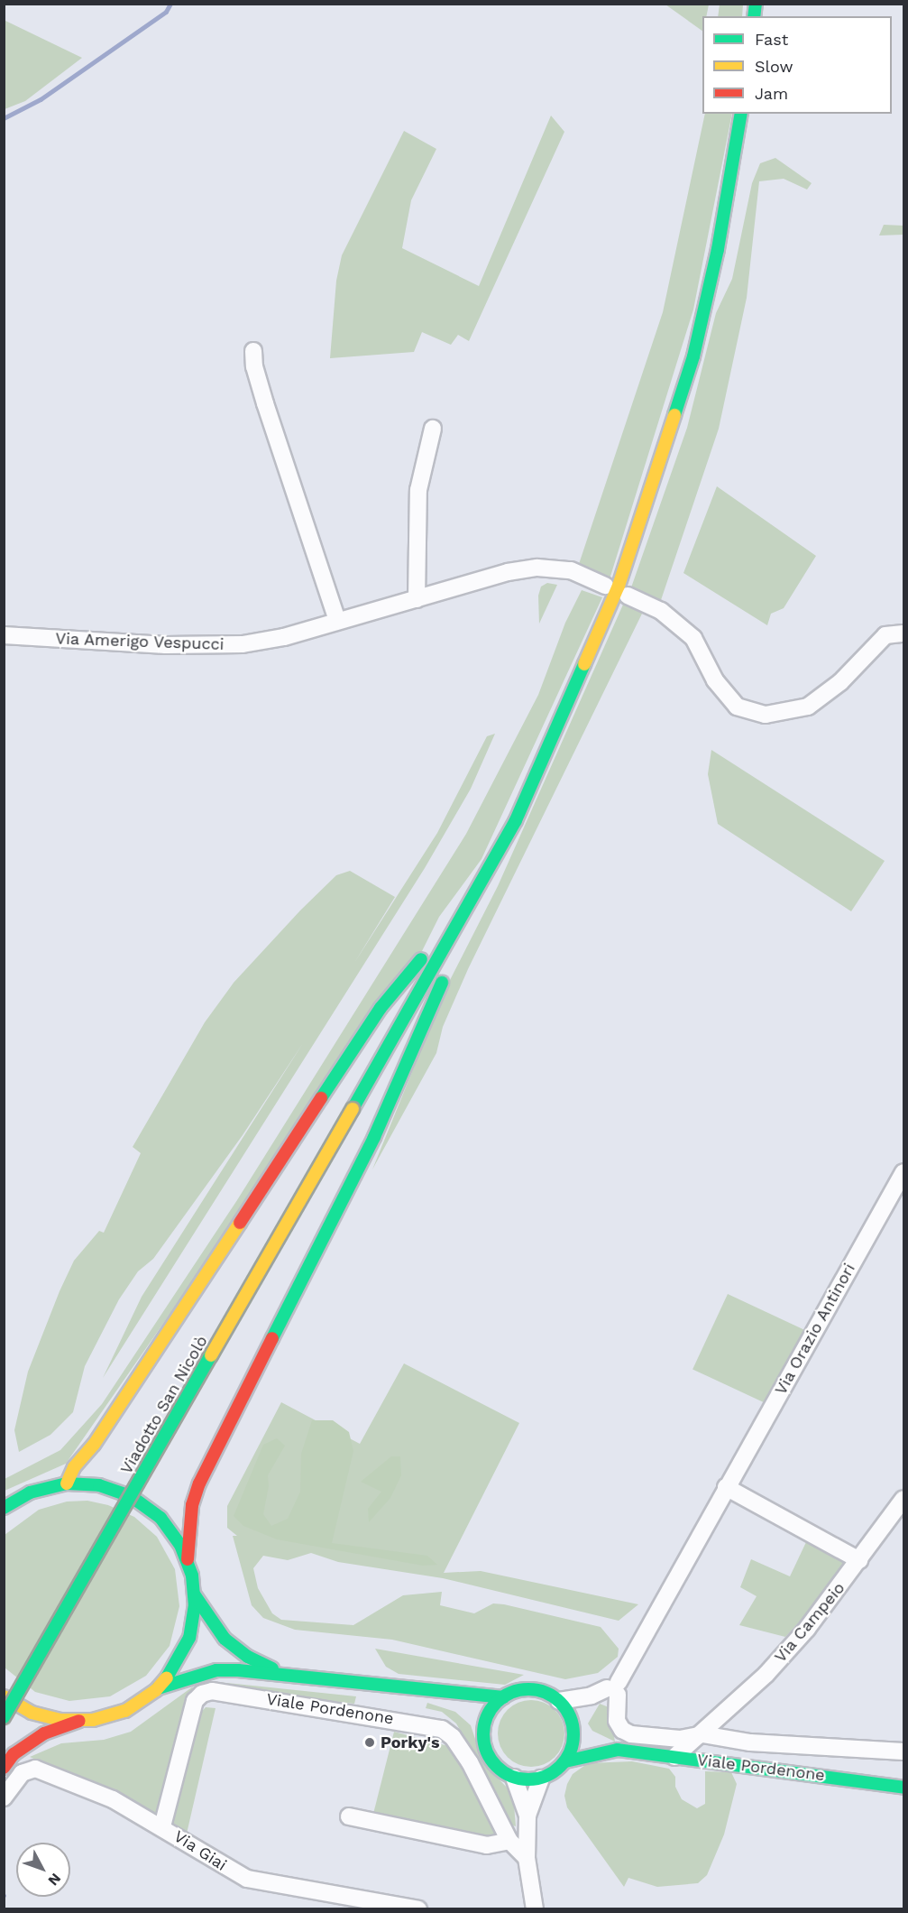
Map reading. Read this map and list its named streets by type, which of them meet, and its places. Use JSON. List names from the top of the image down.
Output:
{
  "streets": {
    "main road": ["Viadotto San Nicolò", "Viale Pordenone"],
    "street": [
      "Via Amerigo Vespucci",
      "Via Orazio Antinori",
      "Via Campeio",
      "Via Giai"
    ]
  },
  "crossings": [
    ["Via Campeio", "Viale Pordenone"],
    ["Viale Pordenone", "Via Giai"]
  ],
  "places": ["Porky's"],
  "legend": ["Fast", "Slow", "Jam"],
  "north": "bottom right"
}
